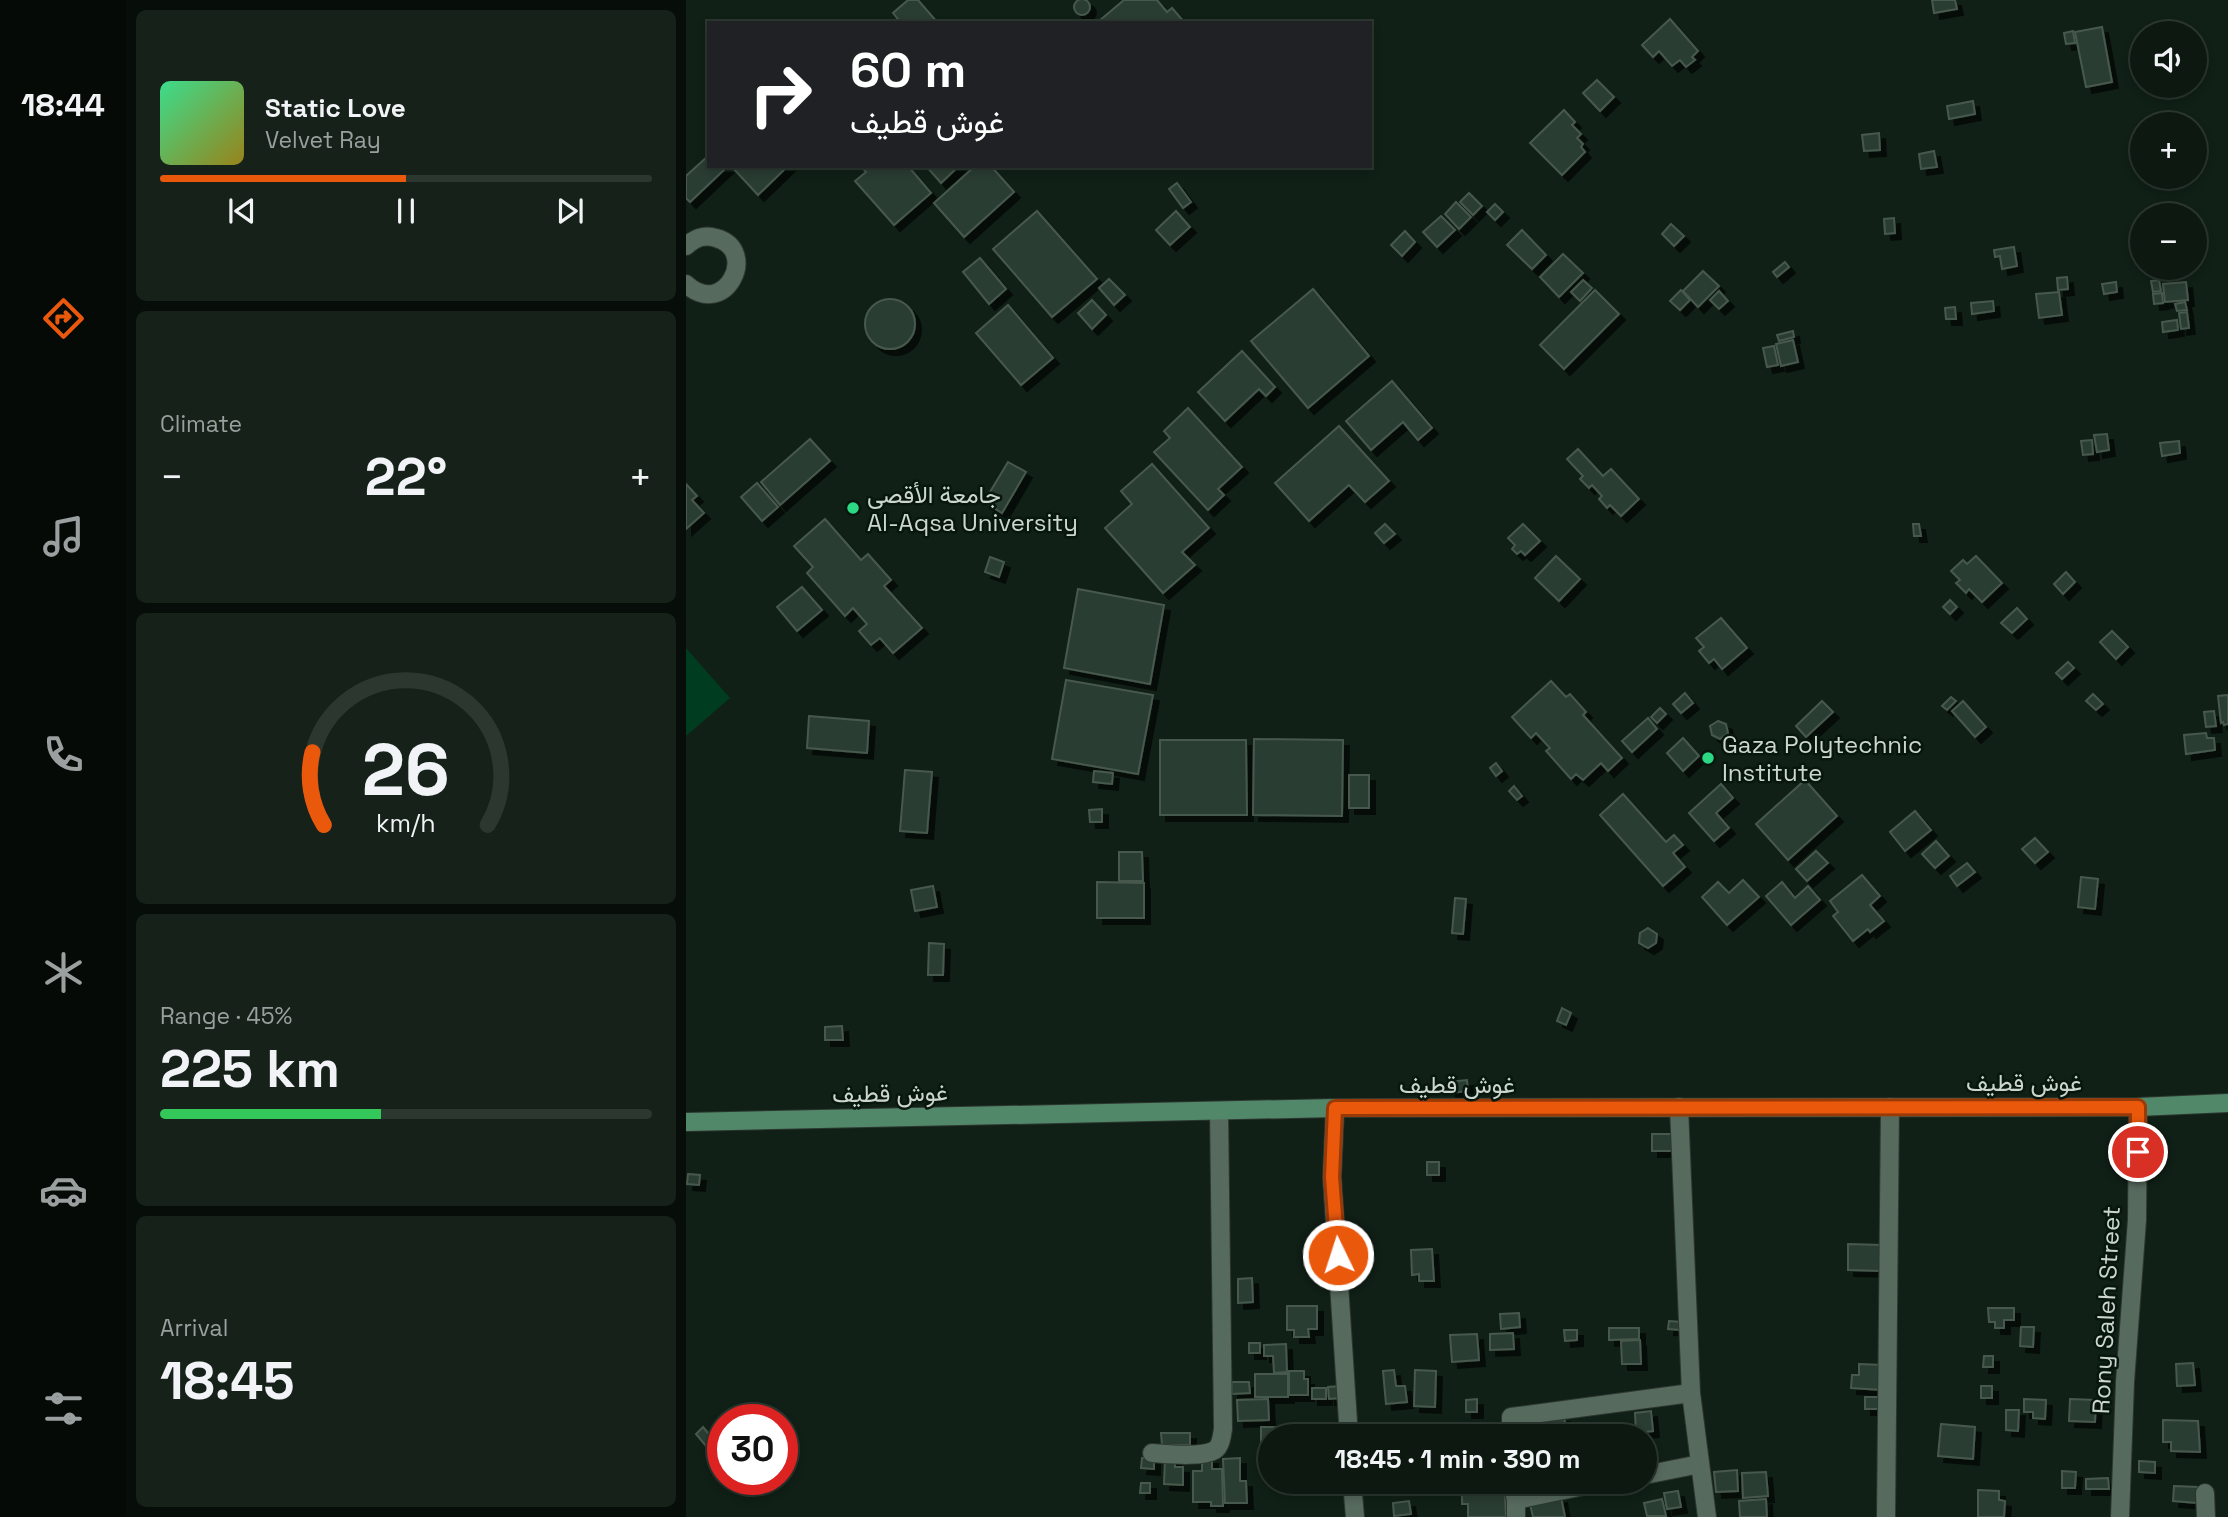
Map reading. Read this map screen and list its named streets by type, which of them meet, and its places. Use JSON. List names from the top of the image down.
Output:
{
  "streets": {
    "main road": ["غوش قطيف"],
    "street": ["Rony Saleh Street"]
  },
  "crossings": [
    ["غوش قطيف", "Rony Saleh Street"]
  ],
  "places": ["جامعة الأقصى Al-Aqsa University", "Gaza Polytechnic Institute"],
  "page": {
    "tabs": "18:44",
    "map_buttons": ["+", "−"],
    "turn": ["60 m", "غوش قطيف"],
    "song": ["Static Love", "Velvet Ray"],
    "tile": [
      "Climate",
      ["Range · 45%", "225 km"],
      ["Arrival", "18:45"]
    ],
    "heat": ["−", "22°", "+"],
    "limit": "30",
    "trip": "18:45 · 1 min · 390 m",
    "gauge": ["26", "km/h"]
  }
}
